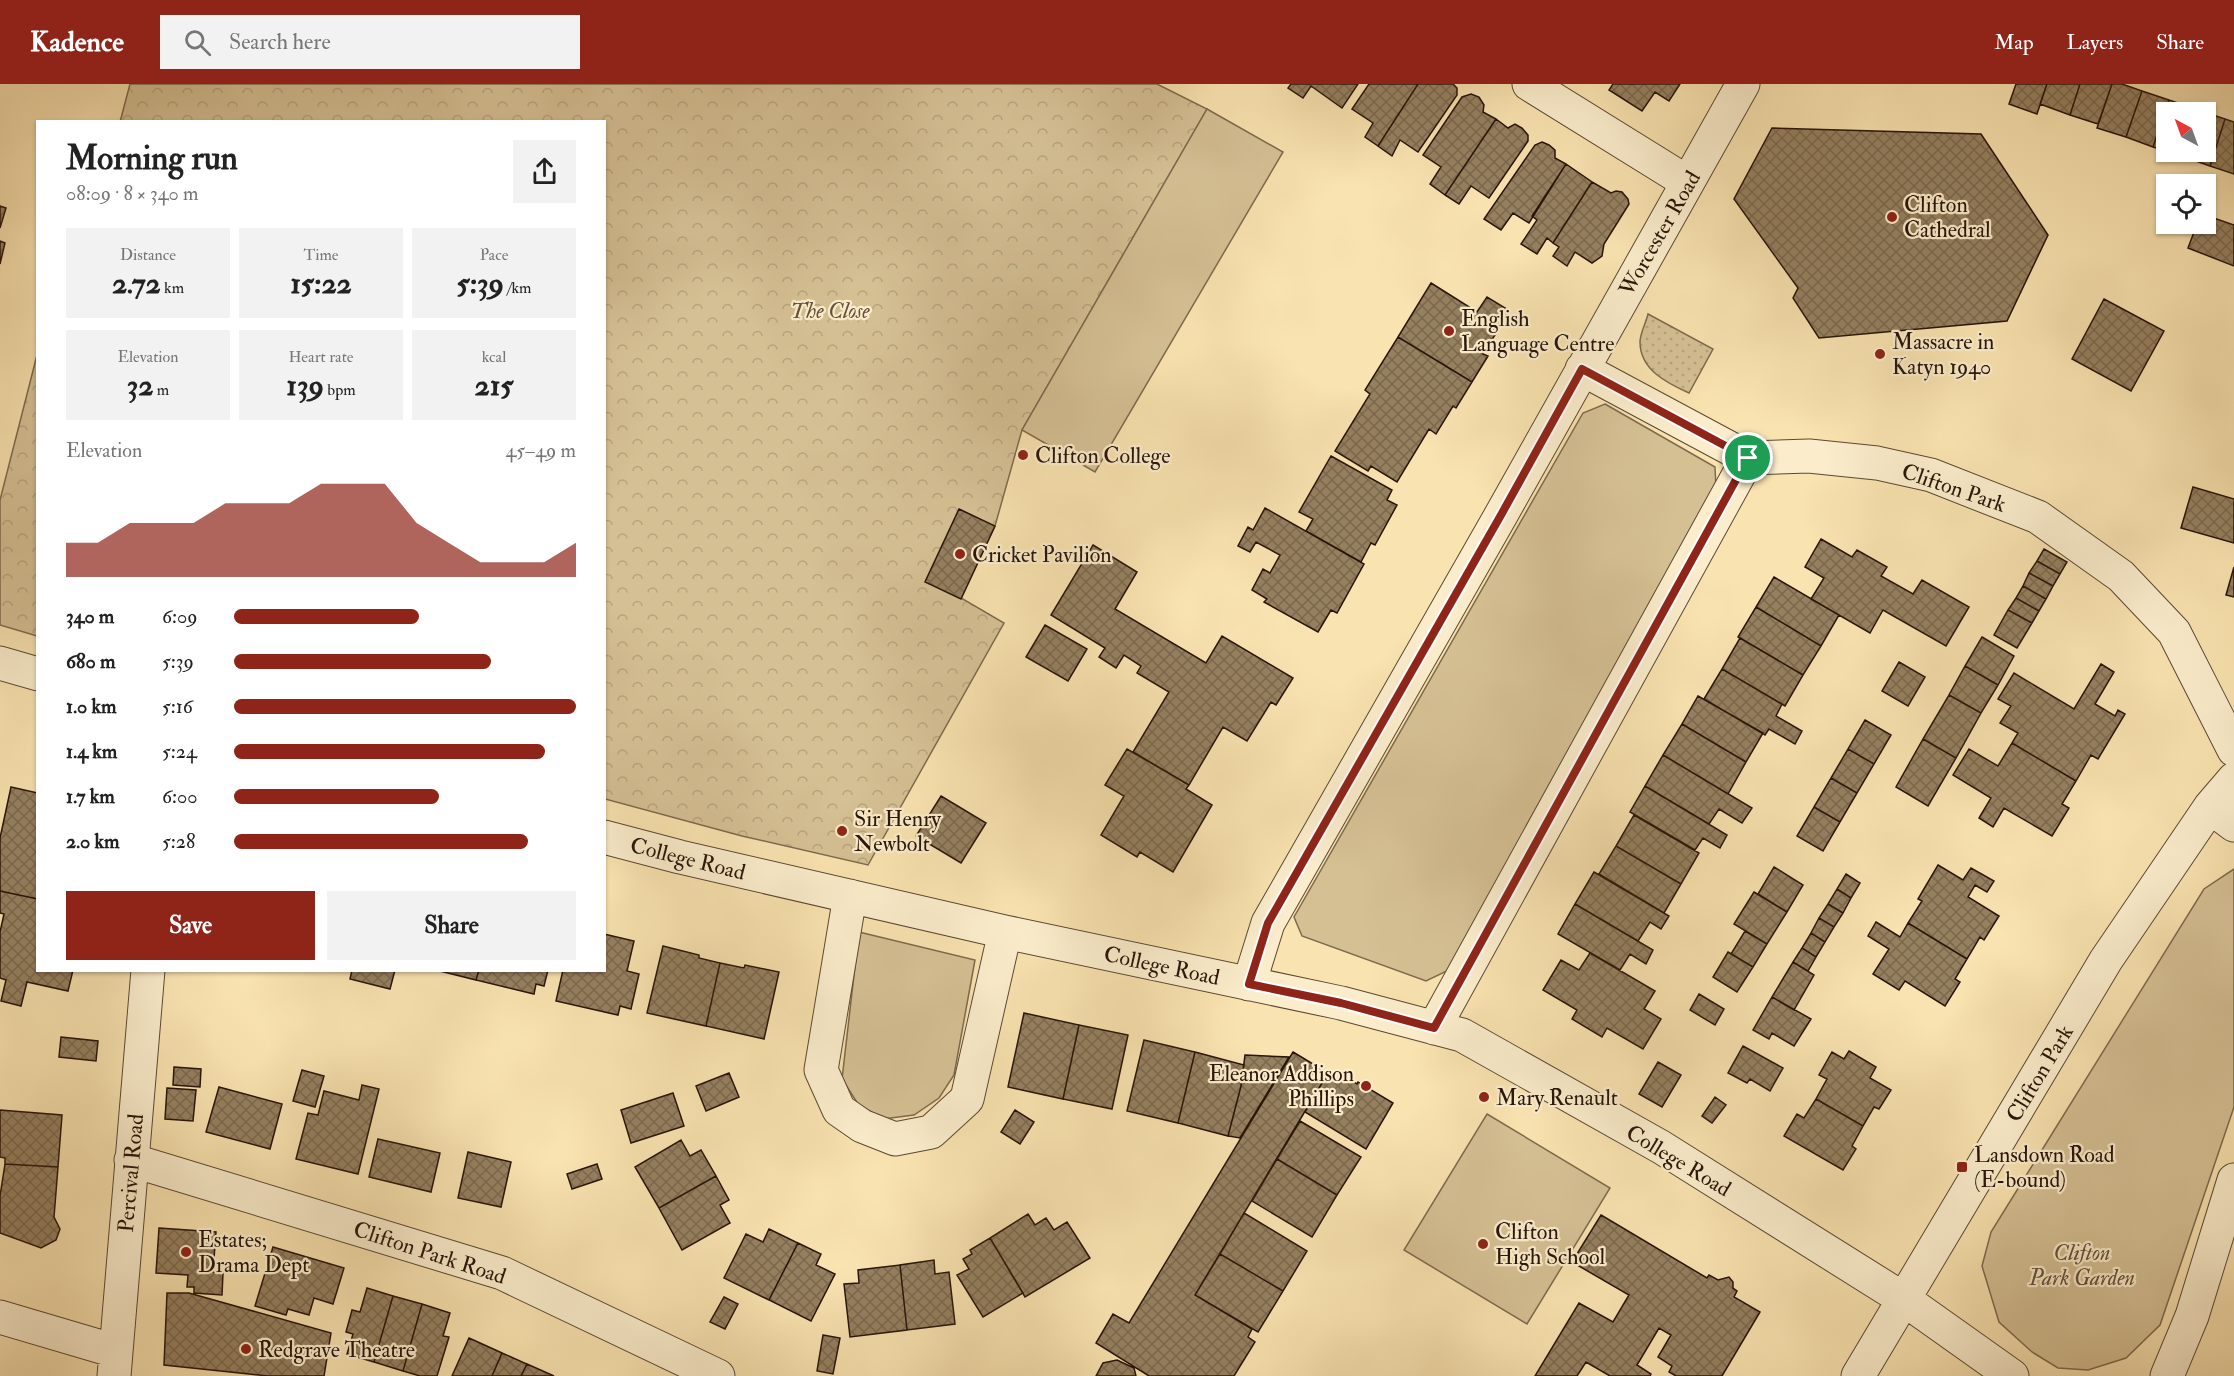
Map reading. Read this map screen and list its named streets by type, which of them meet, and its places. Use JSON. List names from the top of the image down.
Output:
{
  "streets": {
    "street": [
      "Worcester Road",
      "Clifton Park",
      "College Road",
      "Percival Road",
      "Clifton Park Road"
    ]
  },
  "crossings": [
    ["Worcester Road", "College Road"],
    ["Clifton Park", "College Road"],
    ["Percival Road", "Clifton Park Road"]
  ],
  "parks": ["The Close", "Clifton Park Garden"],
  "places": {
    "other": [
      "Clifton Cathedral",
      "English Language Centre",
      "Massacre in Katyn 1940",
      "Clifton College",
      "Cricket Pavilion",
      "Sir Henry Newbolt",
      "Eleanor Addison Phillips",
      "Mary Renault",
      "Clifton High School",
      "Estates; Drama Dept",
      "Redgrave Theatre"
    ],
    "transit": ["Lansdown Road (E-bound)"]
  },
  "north": "top left",
  "page": {
    "header": "Kadence",
    "search": "Search here",
    "nav": ["Map", "Layers", "Share"],
    "heading": ["Morning run", "08:09 · 8 × 340 m"],
    "stats": [
      ["Distance", "2.72 km"],
      ["Time", "15:22"],
      ["Pace", "5:39 /km"],
      ["Elevation", "32 m"],
      ["Heart rate", "139 bpm"],
      ["kcal", "215"]
    ],
    "chart": ["Elevation", "45–49 m"],
    "list": [
      {
        "name": "340 m",
        "note": "6:09"
      },
      {
        "name": "680 m",
        "note": "5:39"
      },
      {
        "name": "1.0 km",
        "note": "5:16"
      },
      {
        "name": "1.4 km",
        "note": "5:24"
      },
      {
        "name": "1.7 km",
        "note": "6:00"
      },
      {
        "name": "2.0 km",
        "note": "5:28"
      }
    ],
    "buttons": ["Save", "Share"]
  }
}
